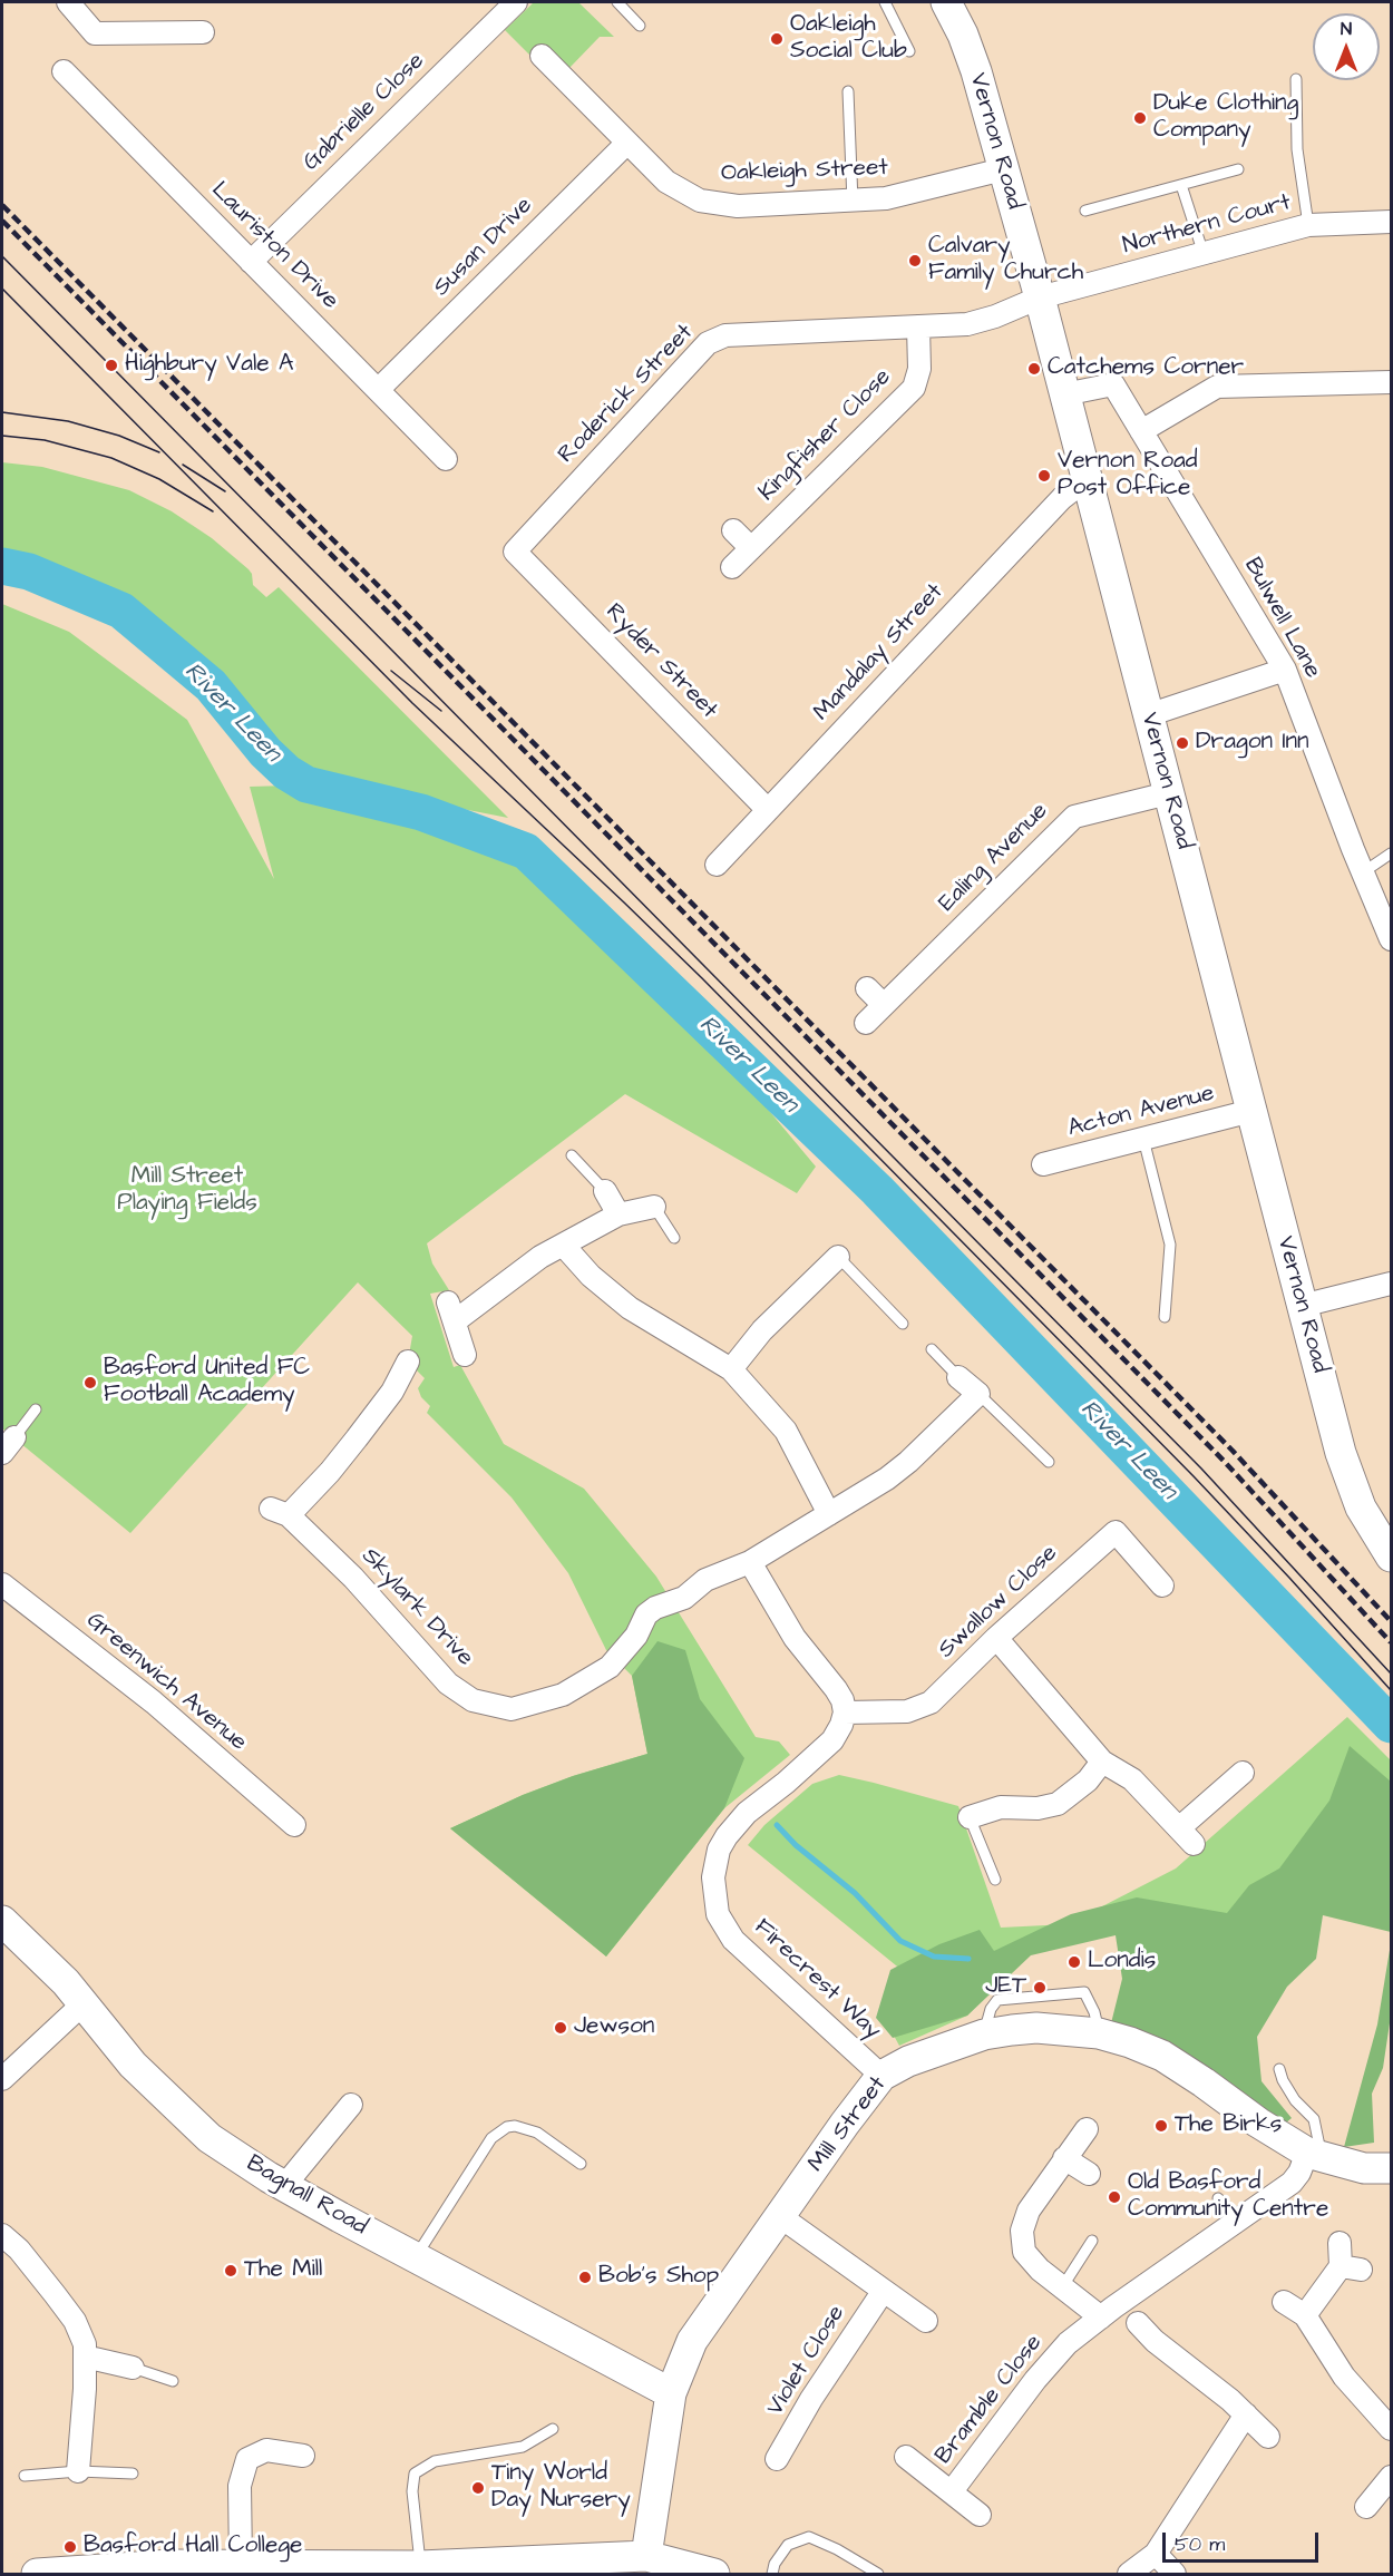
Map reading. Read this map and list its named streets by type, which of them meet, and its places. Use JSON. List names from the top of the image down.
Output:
{
  "streets": {
    "main road": ["Vernon Road", "Mill Street", "Bagnall Road"],
    "street": [
      "Gabrielle Close",
      "Oakleigh Street",
      "Northern Court",
      "Lauriston Drive",
      "Susan Drive",
      "Roderick Street",
      "Kingfisher Close",
      "Bulwell Lane",
      "Mandalay Street",
      "Ryder Street",
      "Ealing Avenue",
      "Acton Avenue",
      "Swallow Close",
      "Skylark Drive",
      "Greenwich Avenue",
      "Firecrest Way",
      "Violet Close",
      "Bramble Close"
    ]
  },
  "crossings": [
    ["Gabrielle Close", "Lauriston Drive"],
    ["Vernon Road", "Oakleigh Street"],
    ["Vernon Road", "Northern Court"],
    ["Vernon Road", "Roderick Street"],
    ["Vernon Road", "Bulwell Lane"],
    ["Vernon Road", "Mandalay Street"],
    ["Vernon Road", "Ealing Avenue"],
    ["Vernon Road", "Acton Avenue"],
    ["Oakleigh Street", "Susan Drive"],
    ["Northern Court", "Roderick Street"],
    ["Lauriston Drive", "Susan Drive"],
    ["Roderick Street", "Kingfisher Close"],
    ["Roderick Street", "Ryder Street"],
    ["Mandalay Street", "Ryder Street"],
    ["Swallow Close", "Firecrest Way"],
    ["Firecrest Way", "Mill Street"],
    ["Mill Street", "Bagnall Road"],
    ["Mill Street", "Bramble Close"]
  ],
  "water": ["River Leen"],
  "parks": ["Mill Street Playing Fields"],
  "places": [
    "Oakleigh Social Club",
    "Duke Clothing Company",
    "Calvary Family Church",
    "Highbury Vale A",
    "Catchems Corner",
    "Vernon Road Post Office",
    "Dragon Inn",
    "Basford United FC Football Academy",
    "Londis",
    "JET",
    "Jewson",
    "The Birks",
    "Old Basford Community Centre",
    "The Mill",
    "Bob's Shop",
    "Tiny World Day Nursery",
    "Basford Hall College"
  ],
  "scale_bar": "50 m",
  "north": "top"
}
